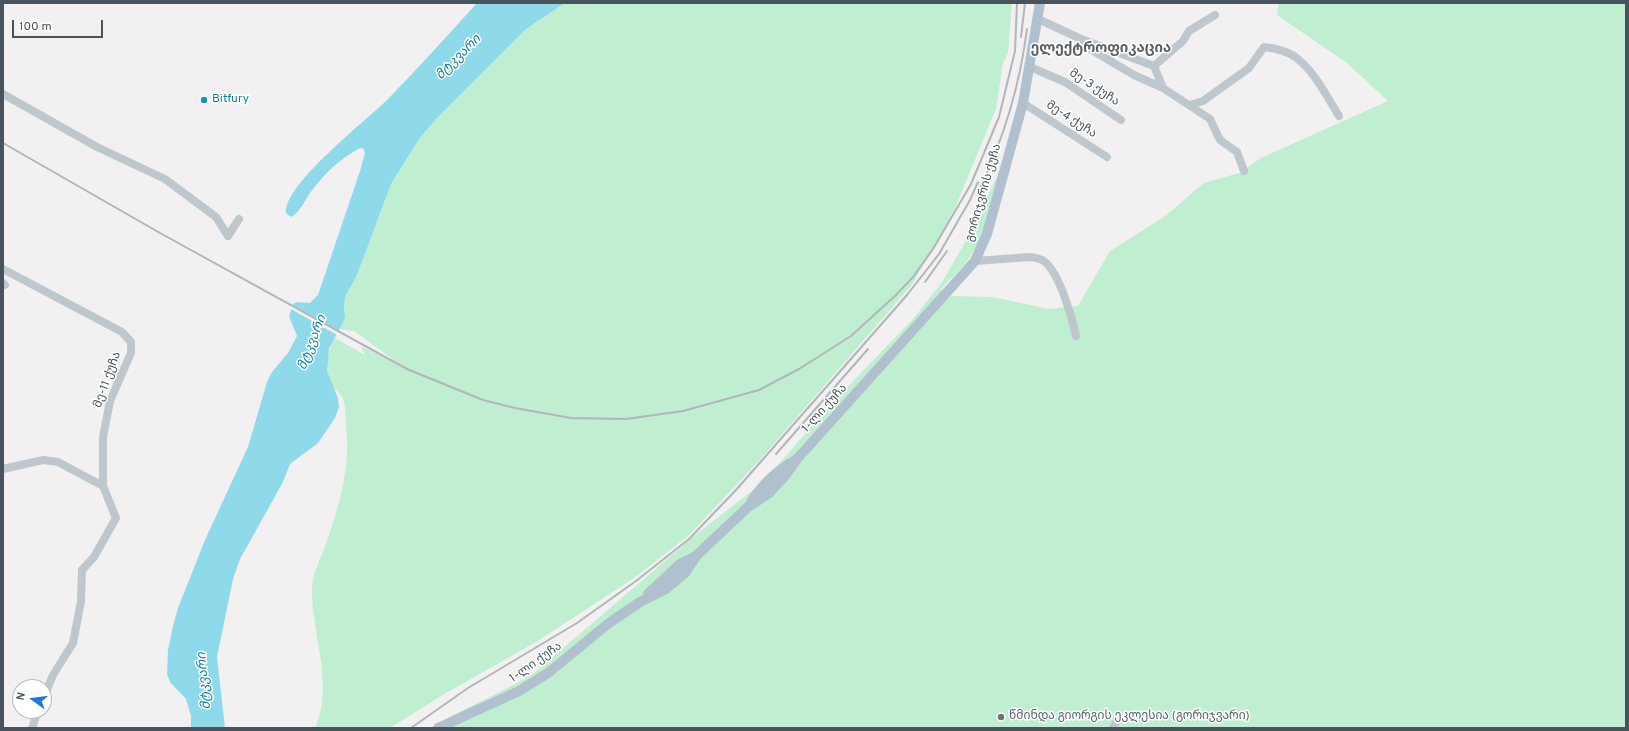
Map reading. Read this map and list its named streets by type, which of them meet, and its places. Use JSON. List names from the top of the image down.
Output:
{
  "streets": {
    "main road": ["გორიჯვრის ქუჩა", "1-ლი ქუჩა"],
    "street": ["მე-3 ქუჩა", "მე-4 ქუჩა", "მე-11 ქუჩა"]
  },
  "crossings": [
    ["მე-3 ქუჩა", "გორიჯვრის ქუჩა"],
    ["მე-4 ქუჩა", "გორიჯვრის ქუჩა"],
    ["გორიჯვრის ქუჩა", "1-ლი ქუჩა"]
  ],
  "districts": ["ელექტროფიკაცია"],
  "water": ["მტკვარი"],
  "places": ["Bitfury", "წმინდა გიორგის ეკლესია (გორიჯვარი)"],
  "scale_bar": "100 m",
  "north": "left"
}
